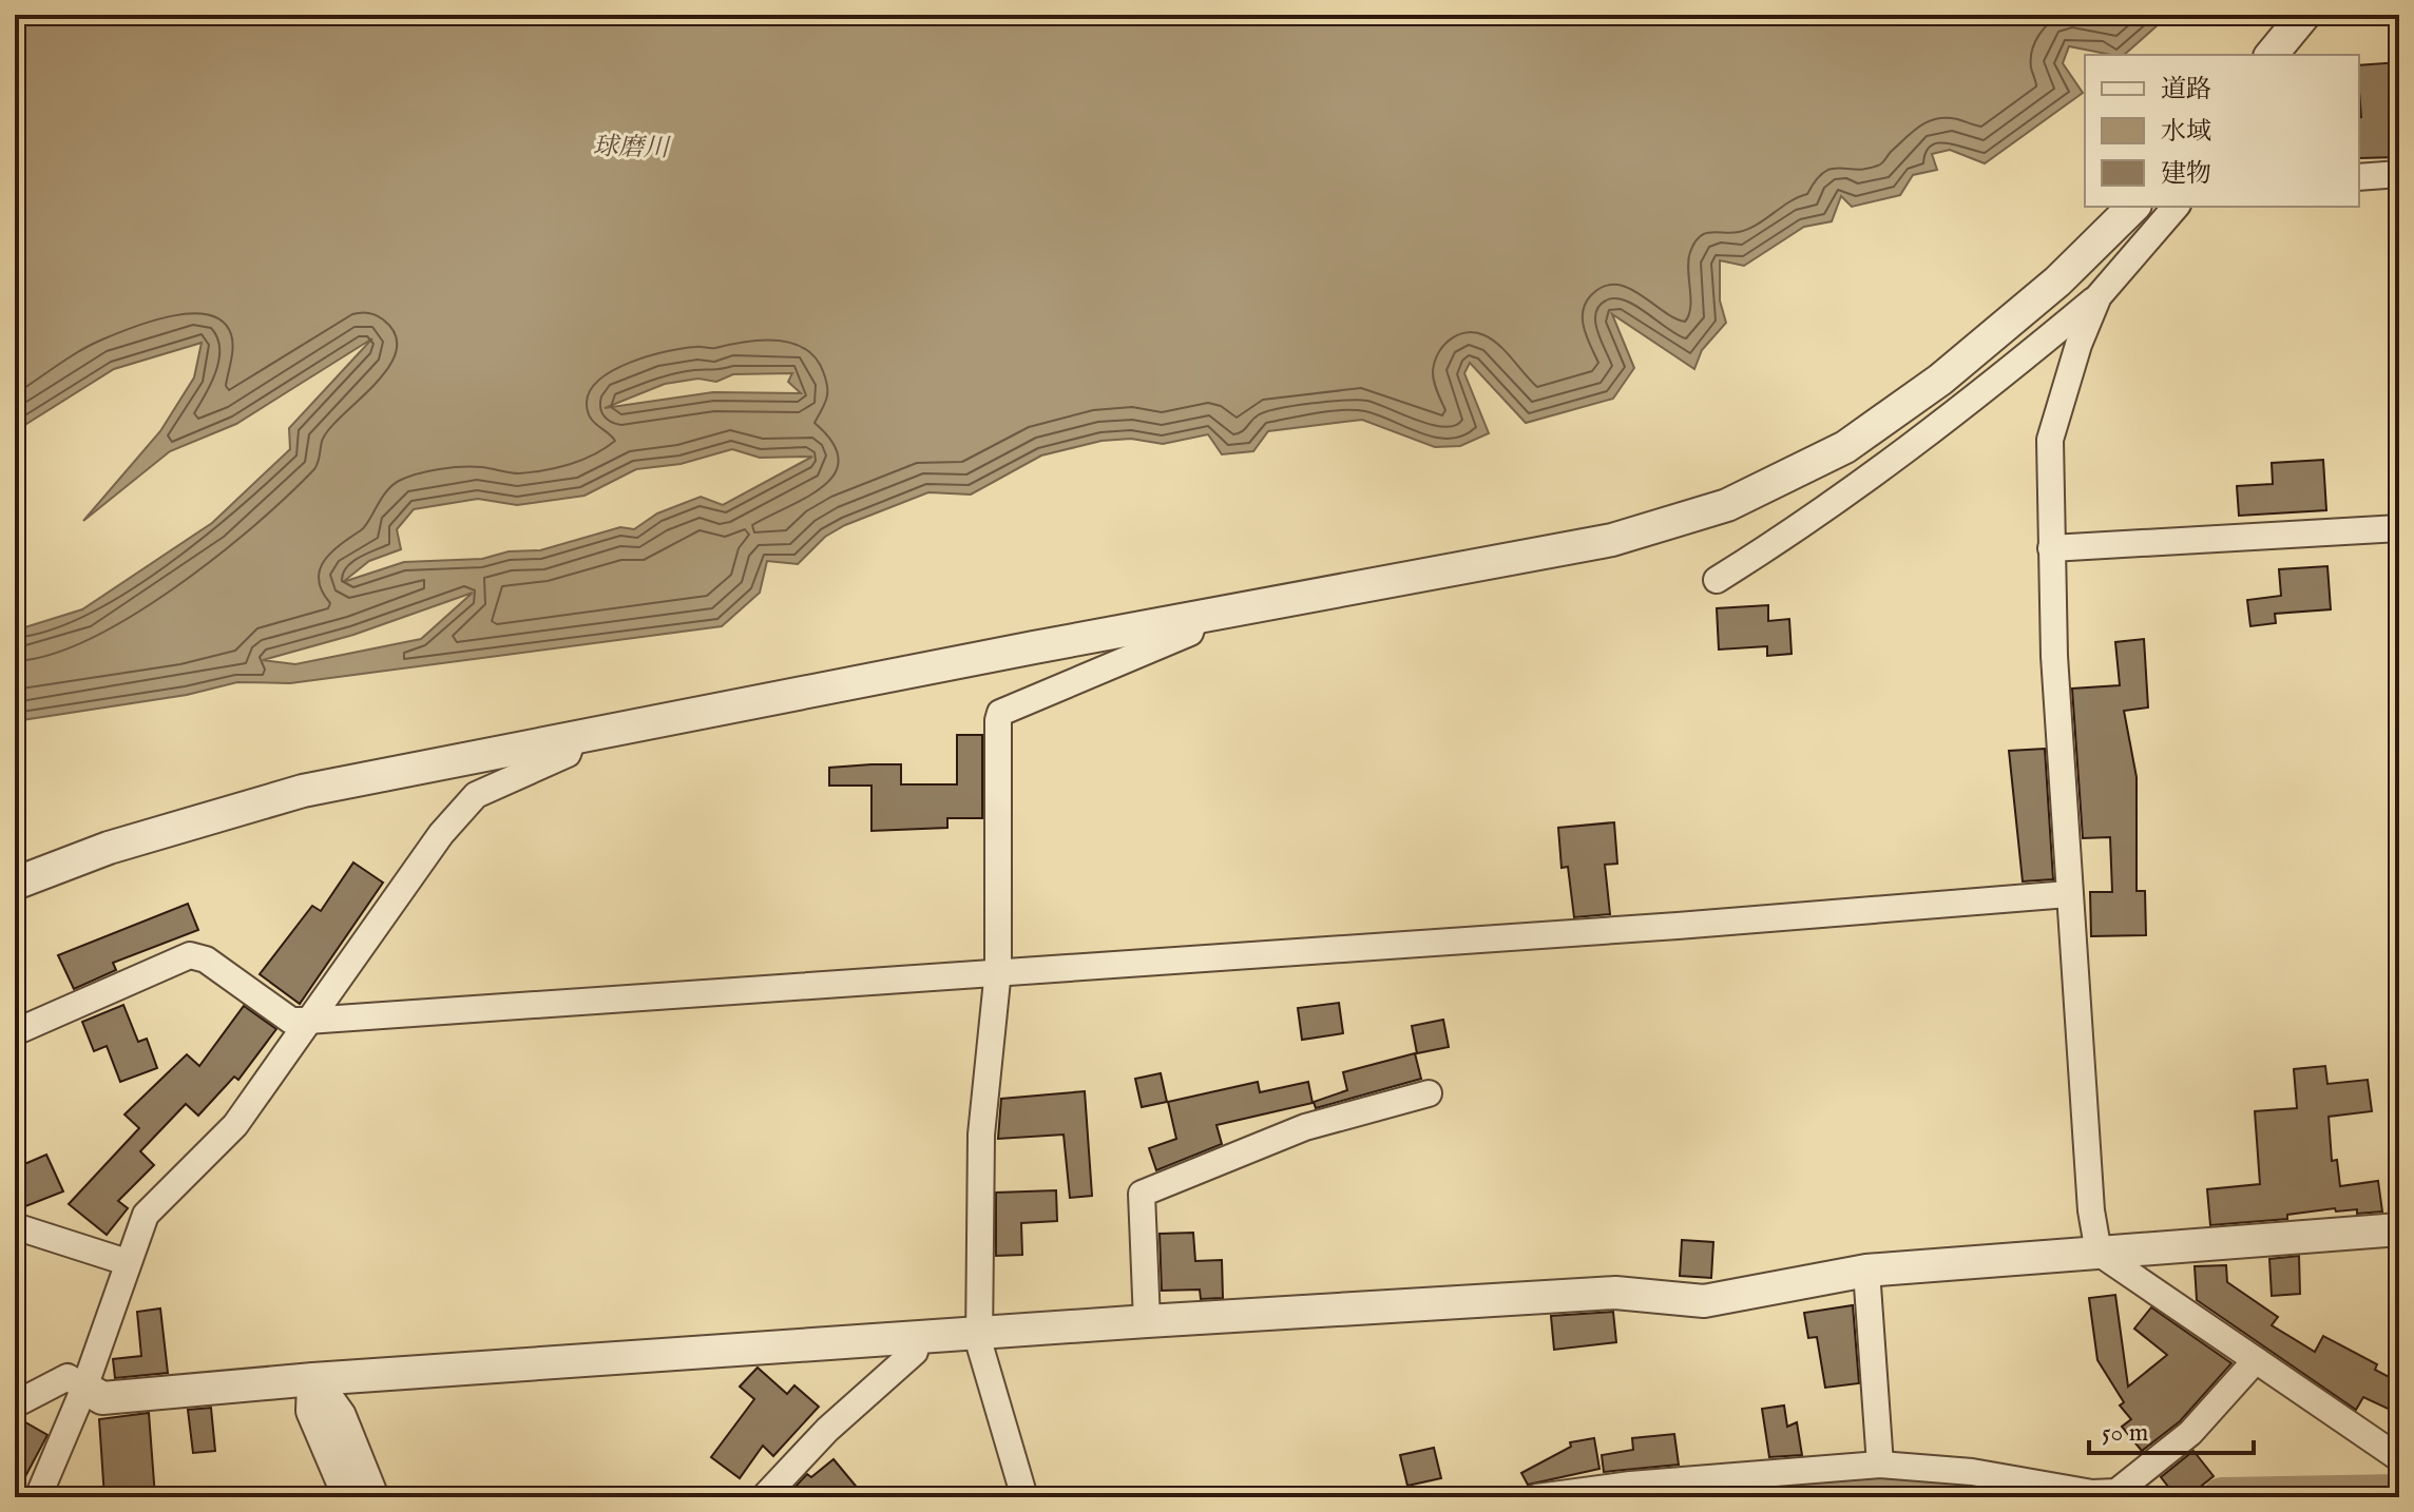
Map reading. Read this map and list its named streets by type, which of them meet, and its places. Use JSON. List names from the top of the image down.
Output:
{
  "water": ["球磨川"],
  "legend": ["道路", "水域", "建物"],
  "scale_bar": "50 m"
}
